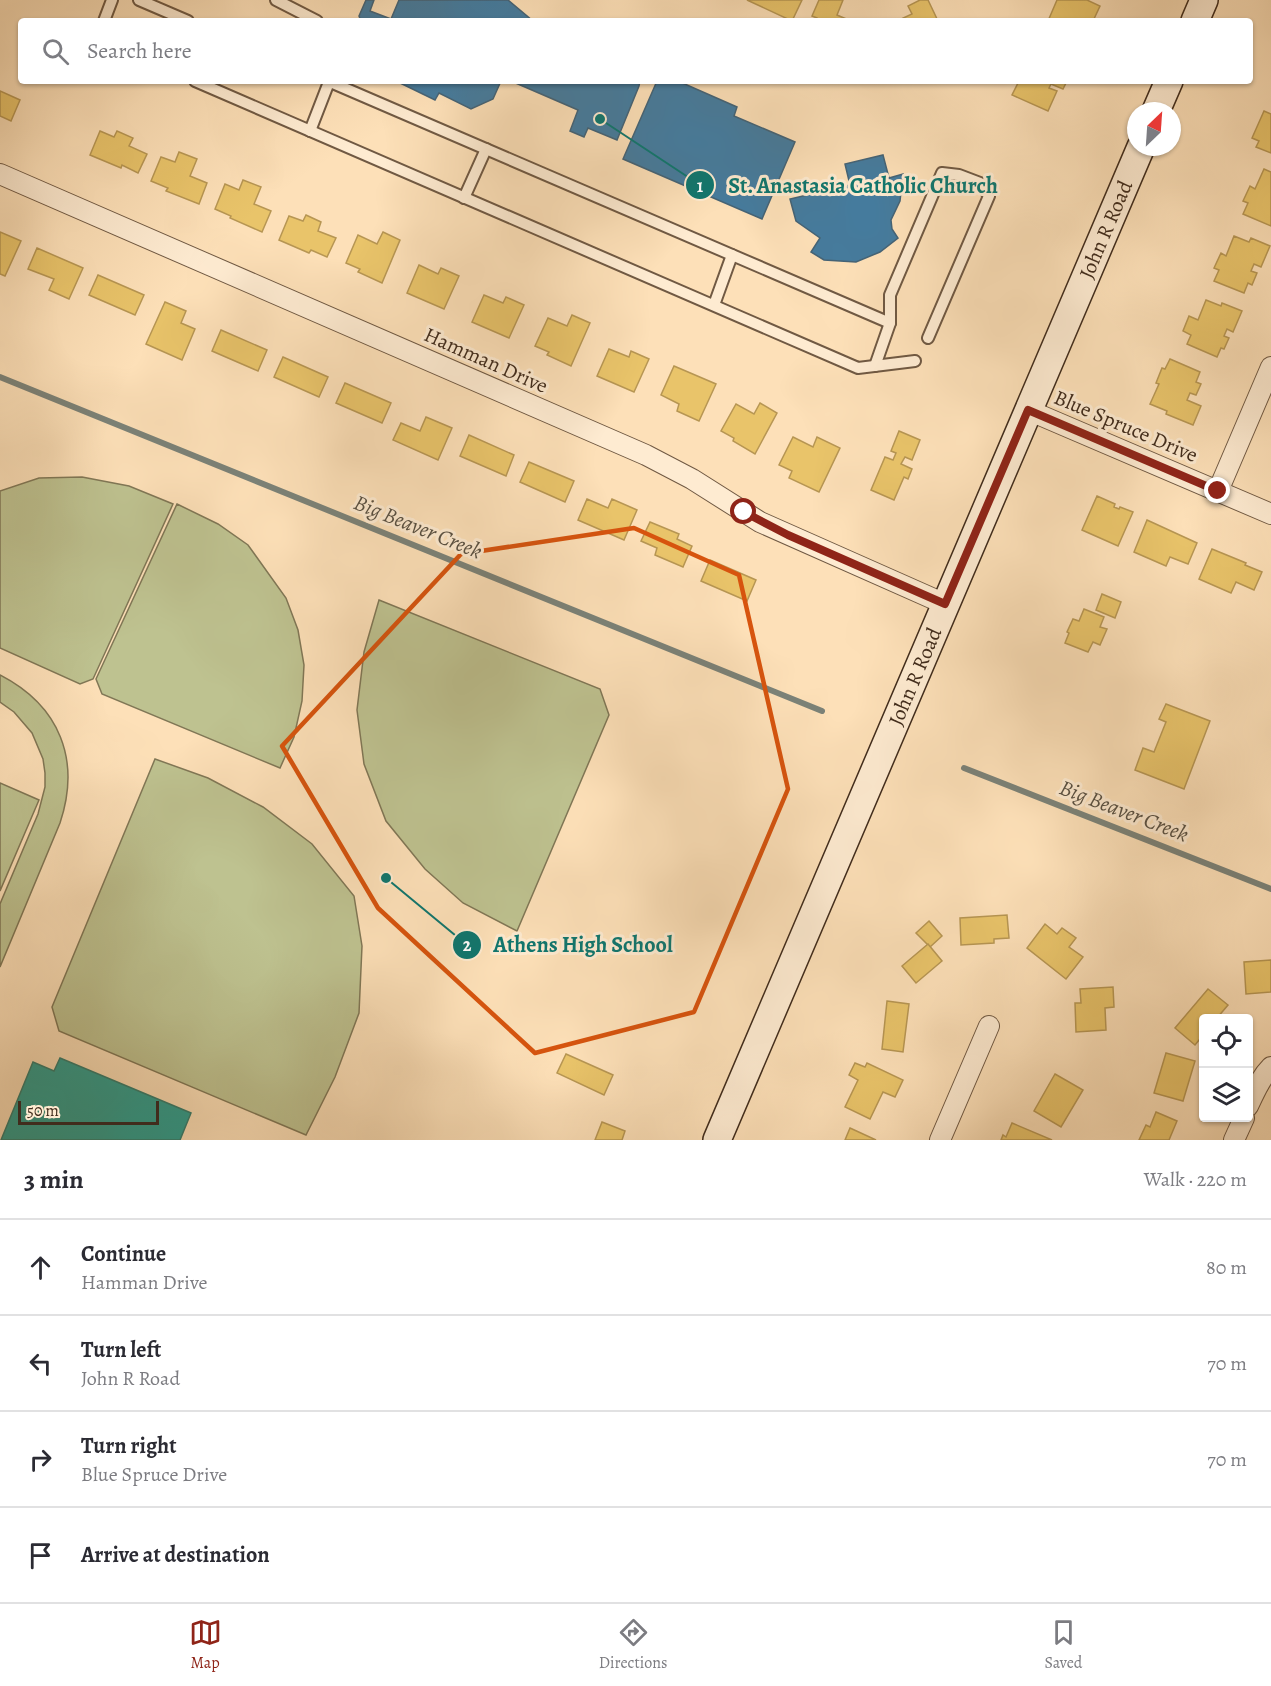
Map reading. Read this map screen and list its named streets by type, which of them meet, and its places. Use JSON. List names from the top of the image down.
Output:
{
  "streets": {
    "main road": ["John R Road"],
    "street": ["Hamman Drive", "Blue Spruce Drive"]
  },
  "crossings": [
    ["John R Road", "Hamman Drive"],
    ["John R Road", "Blue Spruce Drive"]
  ],
  "water": ["Big Beaver Creek"],
  "places": ["St. Anastasia Catholic Church", "Athens High School"],
  "scale_bar": "50 m",
  "north": "top right",
  "page": {
    "search": "Search here",
    "scale": "50 m",
    "heading": ["3 min", "Walk · 220 m"],
    "list": [
      ["Continue", "Hamman Drive", "80 m"],
      ["Turn left", "John R Road", "70 m"],
      ["Turn right", "Blue Spruce Drive", "70 m"],
      "Arrive at destination"
    ],
    "nav": ["Map", "Directions", "Saved"]
  }
}
